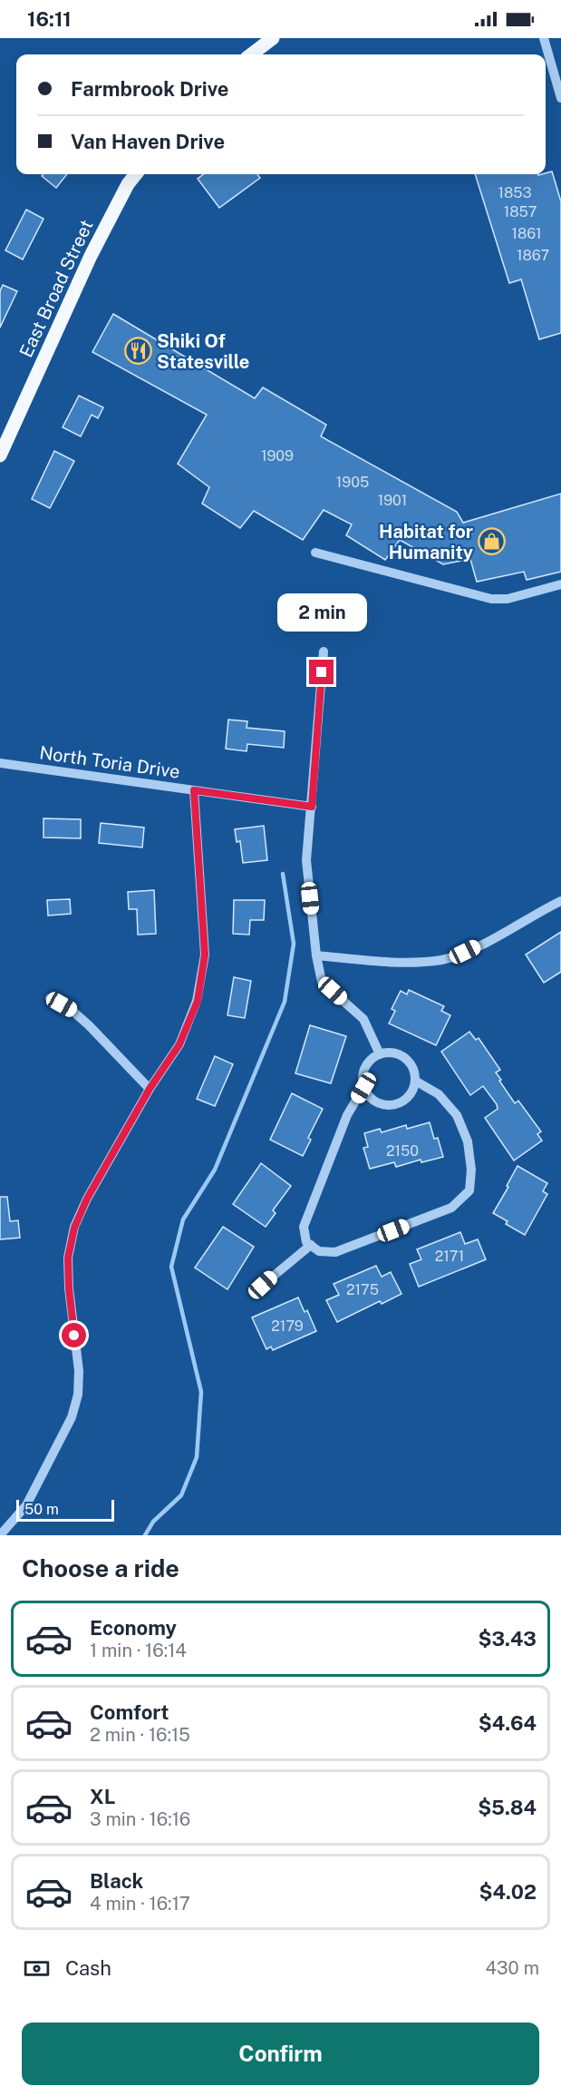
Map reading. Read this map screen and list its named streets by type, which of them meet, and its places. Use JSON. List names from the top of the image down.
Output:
{
  "streets": {
    "main road": ["East Broad Street"],
    "street": ["North Toria Drive"]
  },
  "places": {
    "restaurant": ["Shiki Of Statesville"],
    "shop": ["Habitat for Humanity"]
  },
  "house_numbers": [
    "1853",
    "1857",
    "1861",
    "1867",
    "1909",
    "1905",
    "1901",
    "2150",
    "2171",
    "2175",
    "2179"
  ],
  "scale_bar": "50 m",
  "page": {
    "status": "16:11",
    "banner": ["Farmbrook Drive", "Van Haven Drive"],
    "bubble": "2 min",
    "scale": "50 m",
    "heading": "Choose a ride",
    "list": [
      {
        "name": "Economy",
        "note": "1 min · 16:14",
        "value": "$3.43"
      },
      {
        "name": "Comfort",
        "note": "2 min · 16:15",
        "value": "$4.64"
      },
      {
        "name": "XL",
        "note": "3 min · 16:16",
        "value": "$5.84"
      },
      {
        "name": "Black",
        "note": "4 min · 16:17",
        "value": "$4.02"
      }
    ],
    "pay": ["Cash", "430 m"],
    "buttons": "Confirm"
  }
}
